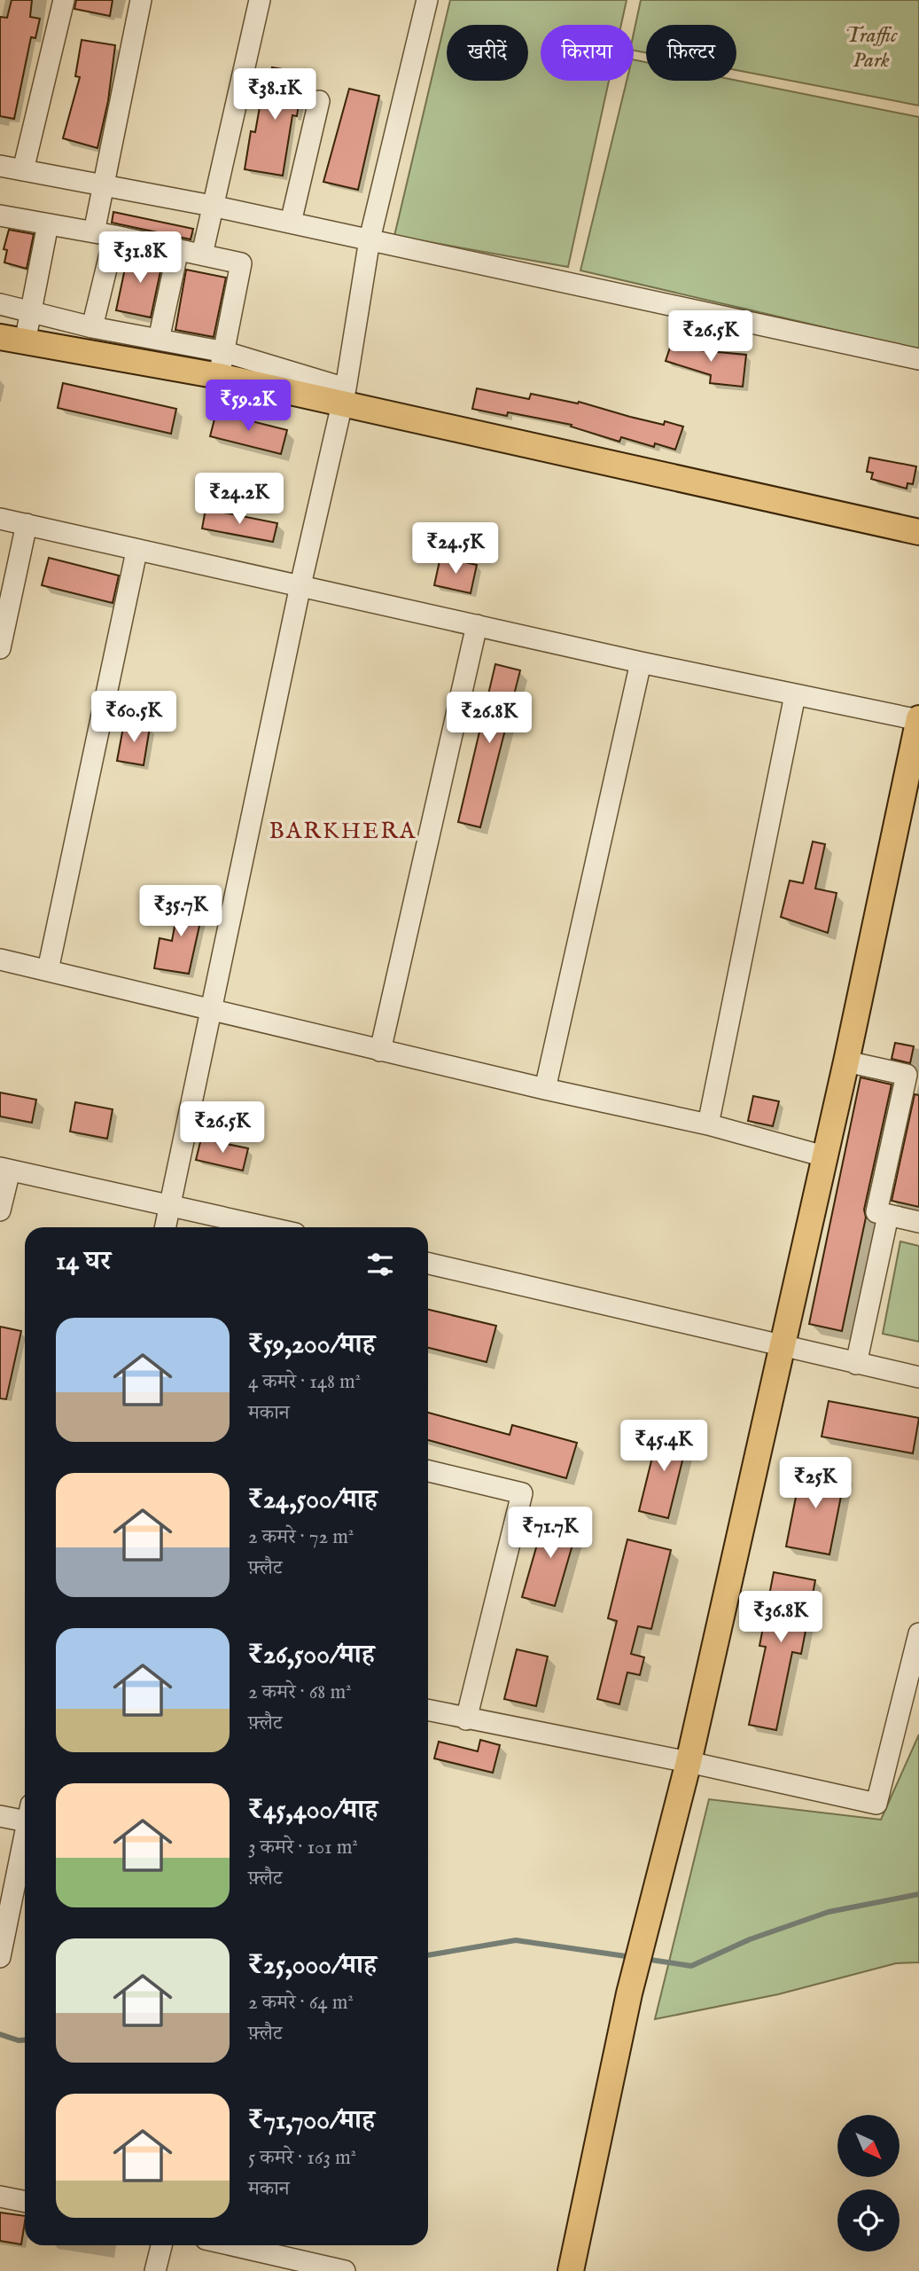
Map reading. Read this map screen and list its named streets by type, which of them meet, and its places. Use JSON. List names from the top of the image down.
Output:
{
  "districts": ["BARKHERA"],
  "parks": ["Traffic Park"],
  "north": "bottom right",
  "page": {
    "chip": ["खरीदें", "किराया", "फ़िल्टर"],
    "price": [
      "₹38.1K",
      "₹31.8K",
      "₹26.5K",
      "₹59.2K",
      "₹24.2K",
      "₹24.5K",
      "₹60.5K",
      "₹26.8K",
      "₹35.7K",
      "₹26.5K",
      "₹45.4K",
      "₹25K",
      "₹71.7K",
      "₹36.8K"
    ],
    "heading": "14 घर",
    "list": [
      {
        "name": "₹59,200/माह",
        "note": "4 कमरे · 148 m² · मकान"
      },
      {
        "name": "₹24,500/माह",
        "note": "2 कमरे · 72 m² · फ़्लैट"
      },
      {
        "name": "₹26,500/माह",
        "note": "2 कमरे · 68 m² · फ़्लैट"
      },
      {
        "name": "₹45,400/माह",
        "note": "3 कमरे · 101 m² · फ़्लैट"
      },
      {
        "name": "₹25,000/माह",
        "note": "2 कमरे · 64 m² · फ़्लैट"
      },
      {
        "name": "₹71,700/माह",
        "note": "5 कमरे · 163 m² · मकान"
      }
    ]
  }
}
